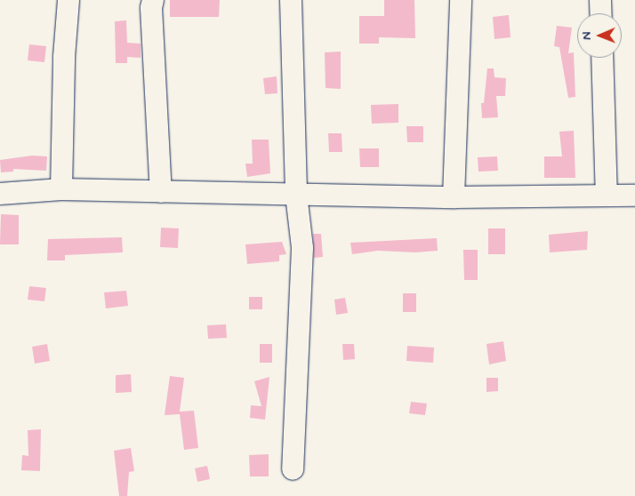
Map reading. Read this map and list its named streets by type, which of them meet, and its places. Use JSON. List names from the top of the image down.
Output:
{
  "north": "left"
}
